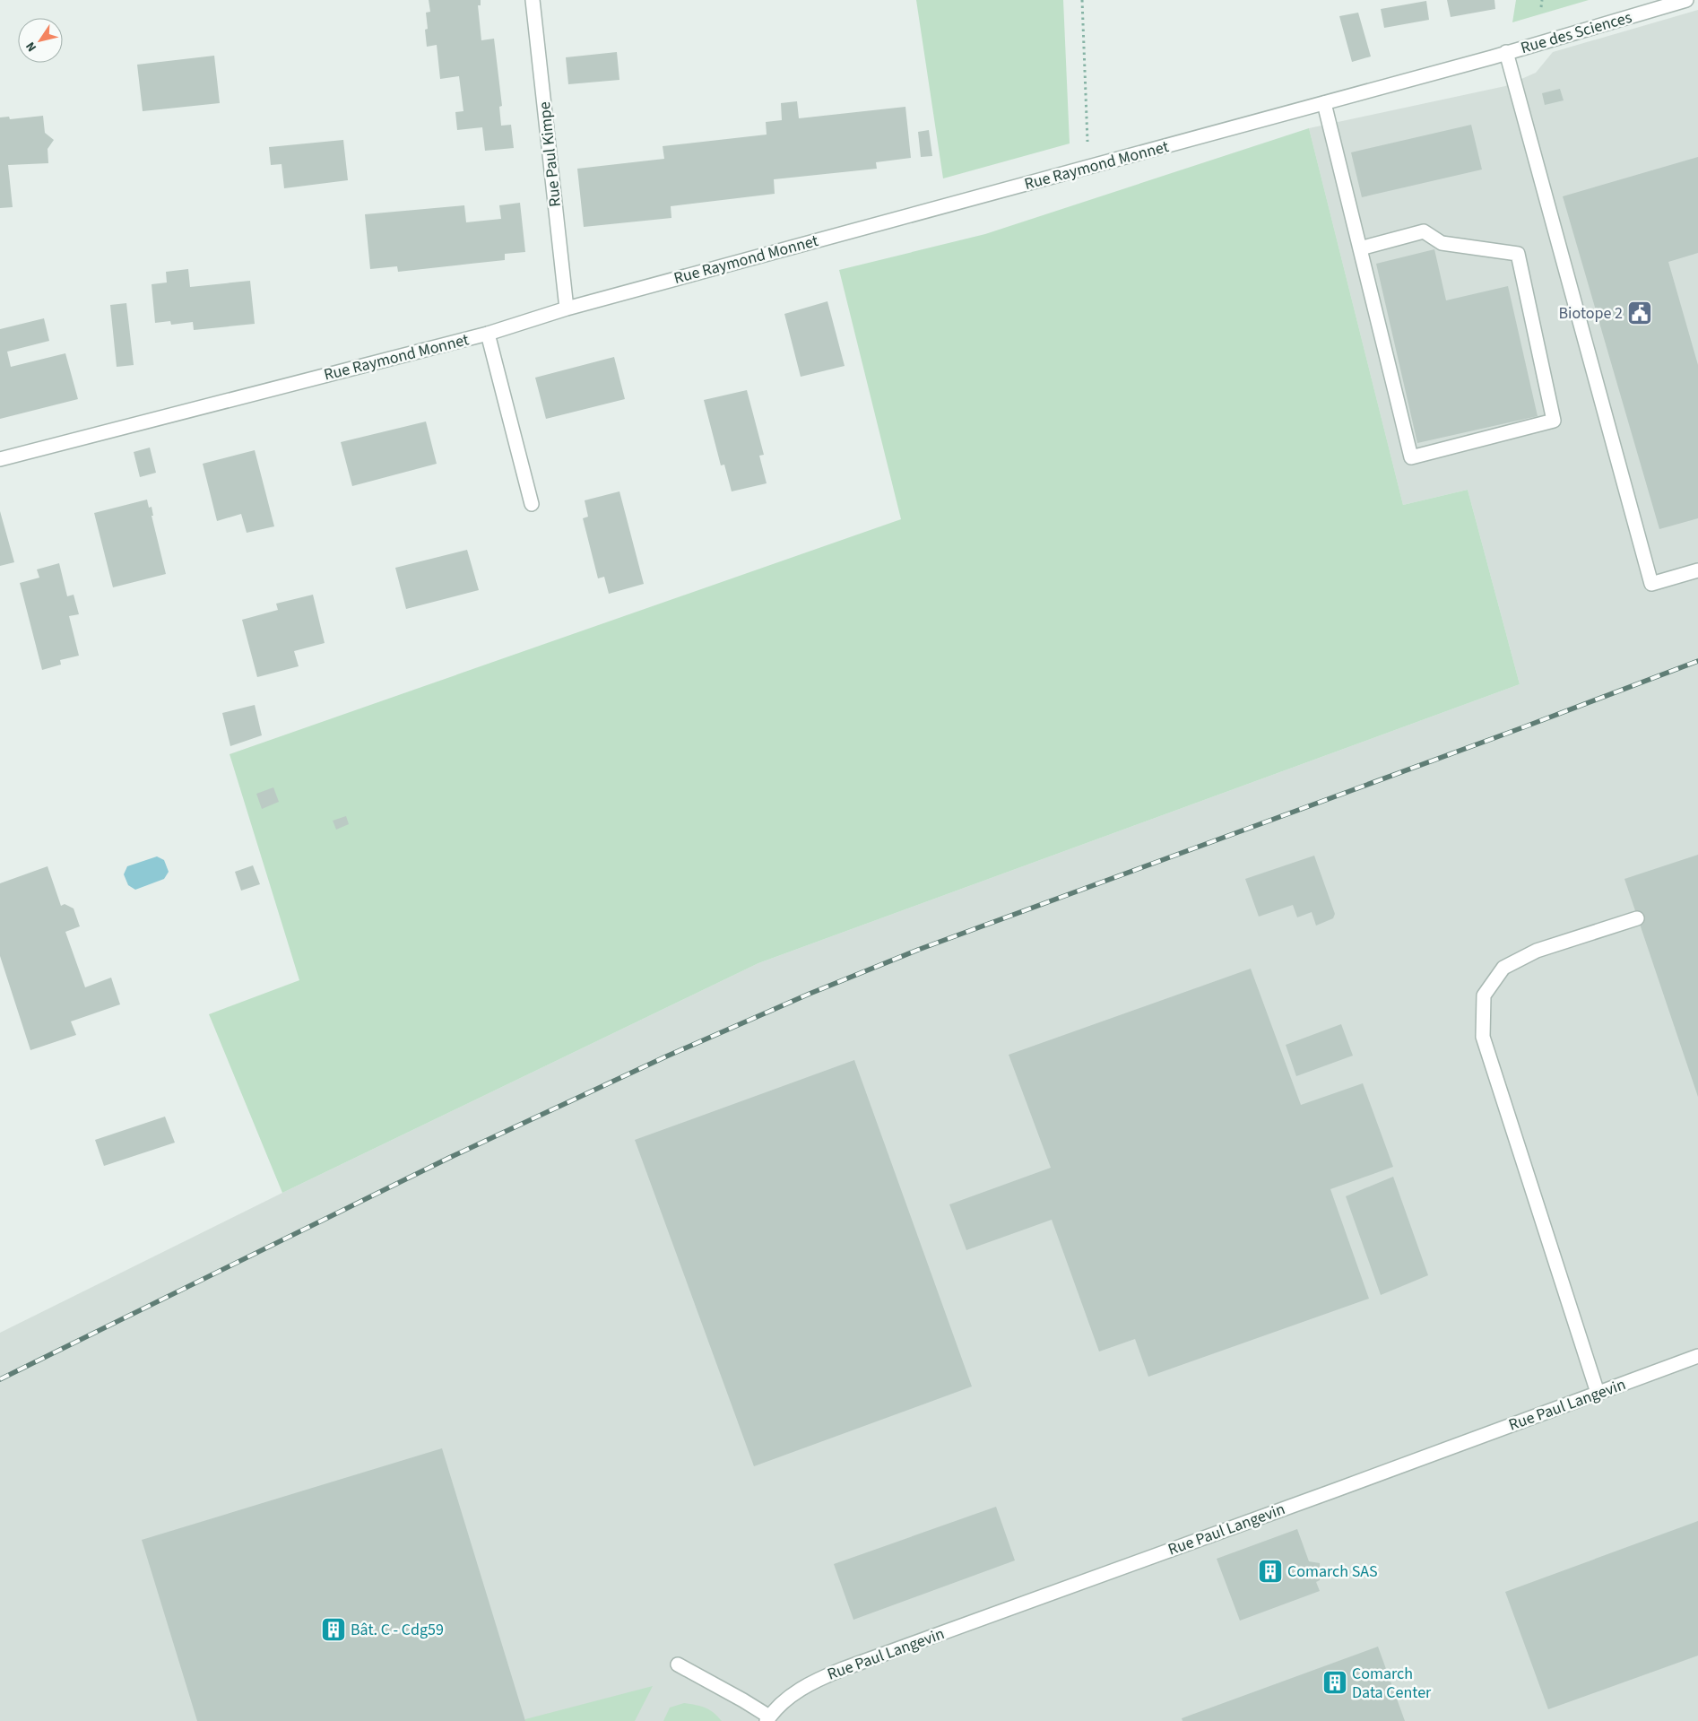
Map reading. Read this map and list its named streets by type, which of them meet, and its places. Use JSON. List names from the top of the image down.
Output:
{
  "streets": {
    "street": [
      "Rue des Sciences",
      "Rue Paul Kimpe",
      "Rue Raymond Monnet",
      "Rue Paul Langevin"
    ]
  },
  "crossings": [
    ["Rue des Sciences", "Rue Raymond Monnet"],
    ["Rue Paul Kimpe", "Rue Raymond Monnet"]
  ],
  "places": {
    "public building": ["Biotope 2"],
    "building": ["Comarch SAS", "Bât. C - Cdg59", "Comarch Data Center"]
  },
  "north": "bottom left"
}
